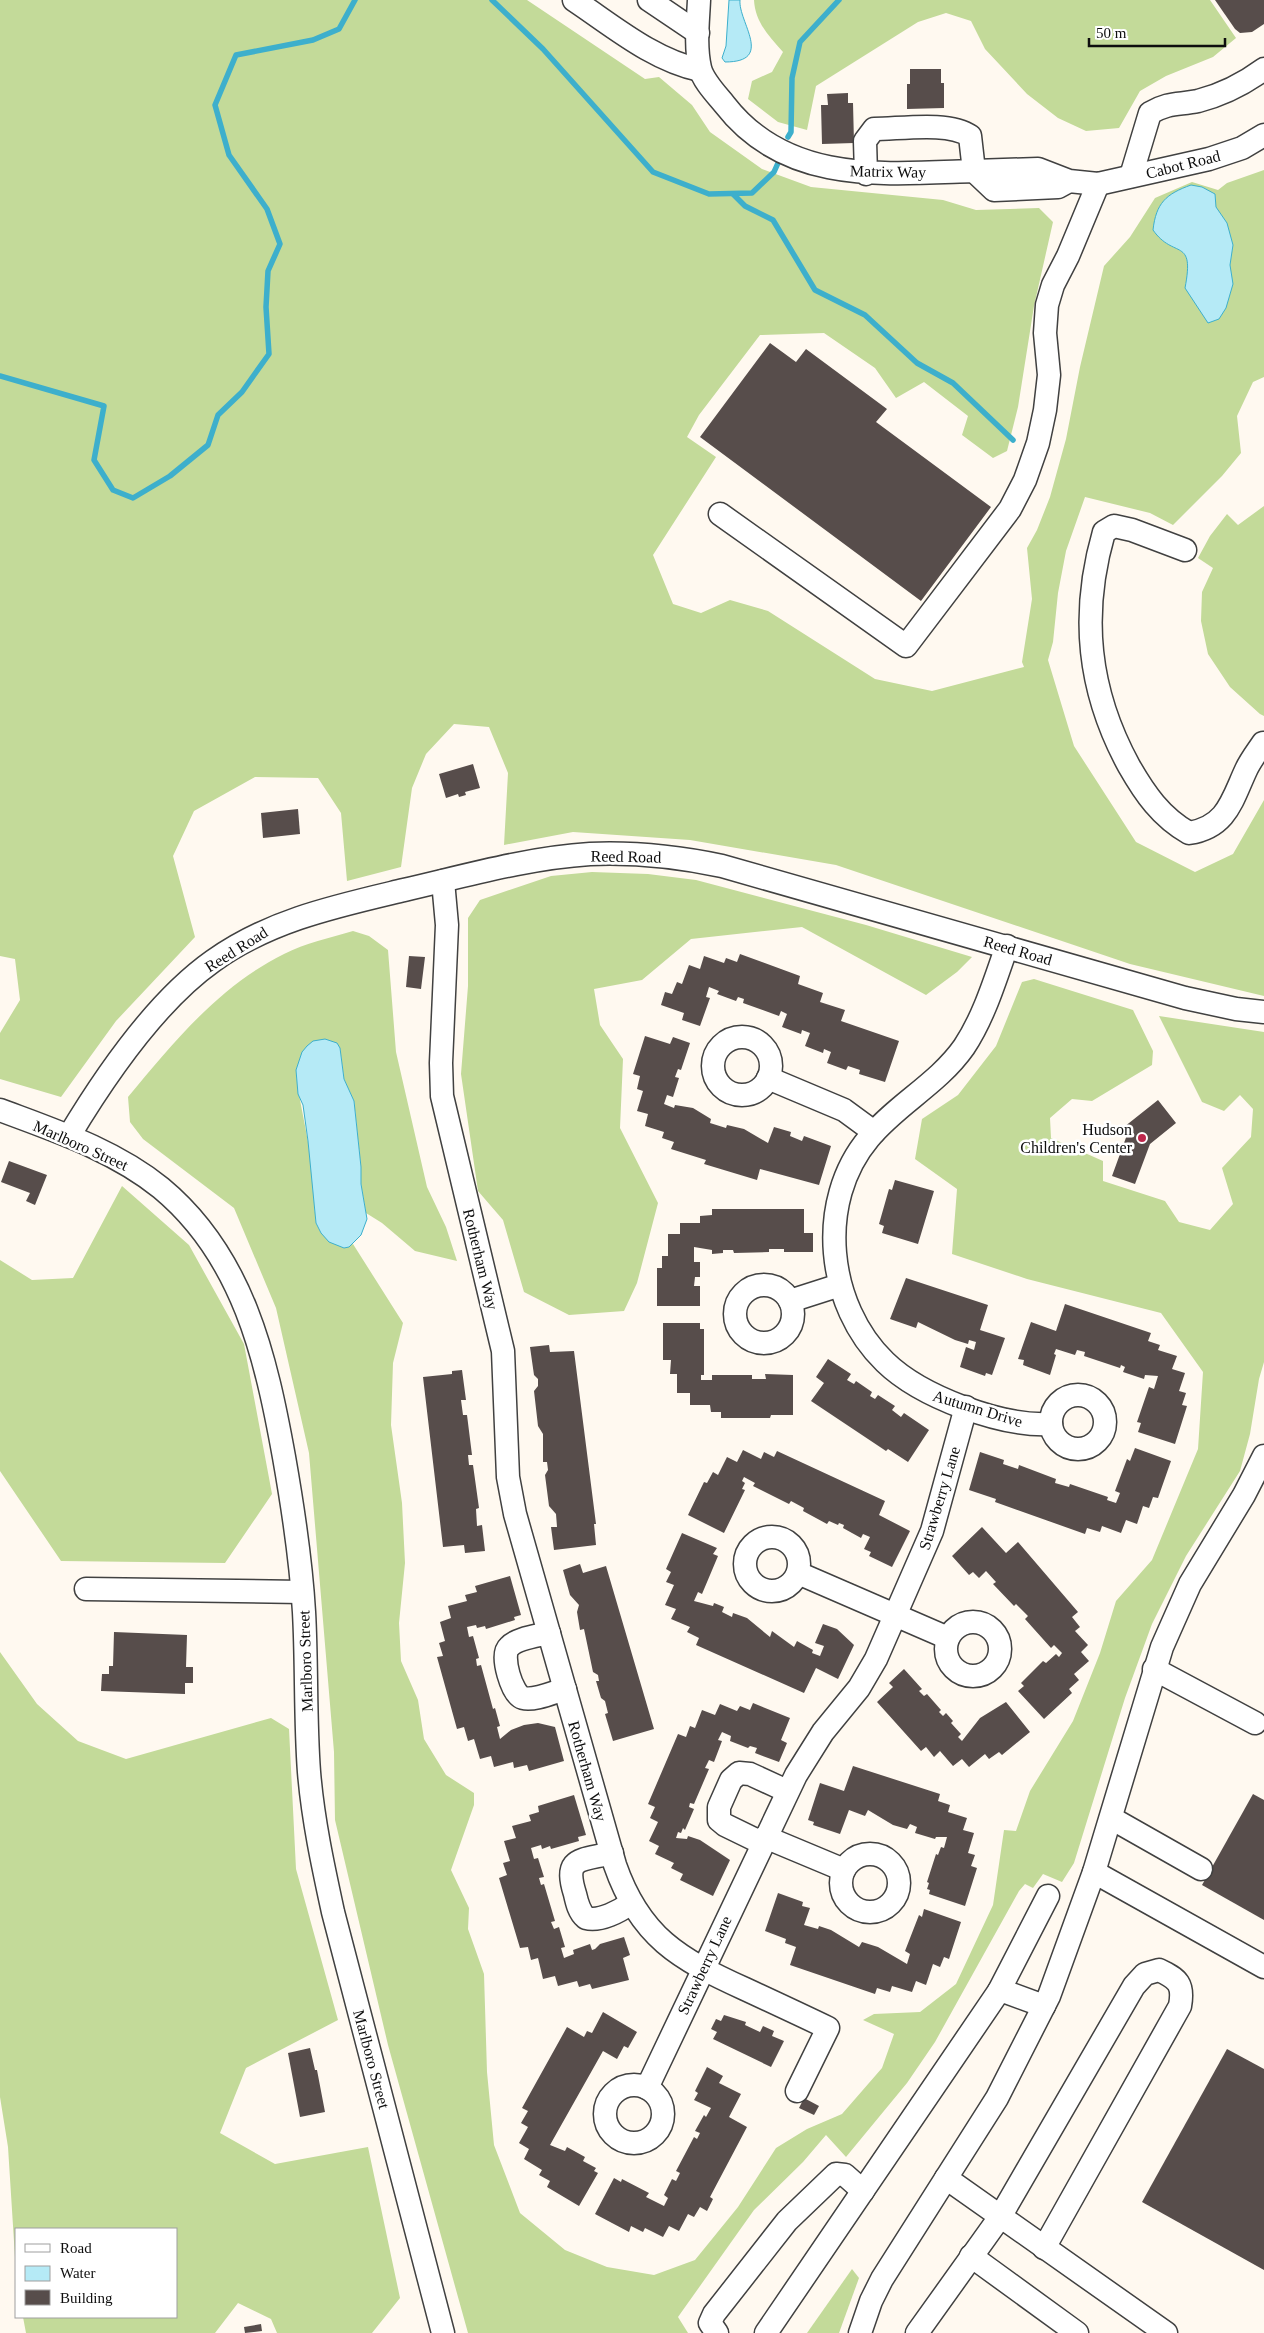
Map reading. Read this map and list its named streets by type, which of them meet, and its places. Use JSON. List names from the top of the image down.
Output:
{
  "streets": {
    "street": [
      "Cabot Road",
      "Matrix Way",
      "Reed Road",
      "Marlboro Street",
      "Rotherham Way",
      "Autumn Drive",
      "Strawberry Lane"
    ]
  },
  "crossings": [
    ["Cabot Road", "Matrix Way"],
    ["Reed Road", "Marlboro Street"],
    ["Reed Road", "Rotherham Way"],
    ["Reed Road", "Autumn Drive"],
    ["Rotherham Way", "Strawberry Lane"],
    ["Autumn Drive", "Strawberry Lane"]
  ],
  "places": ["Hudson Children's Center"],
  "legend": ["Road", "Water", "Building"],
  "scale_bar": "50 m"
}
